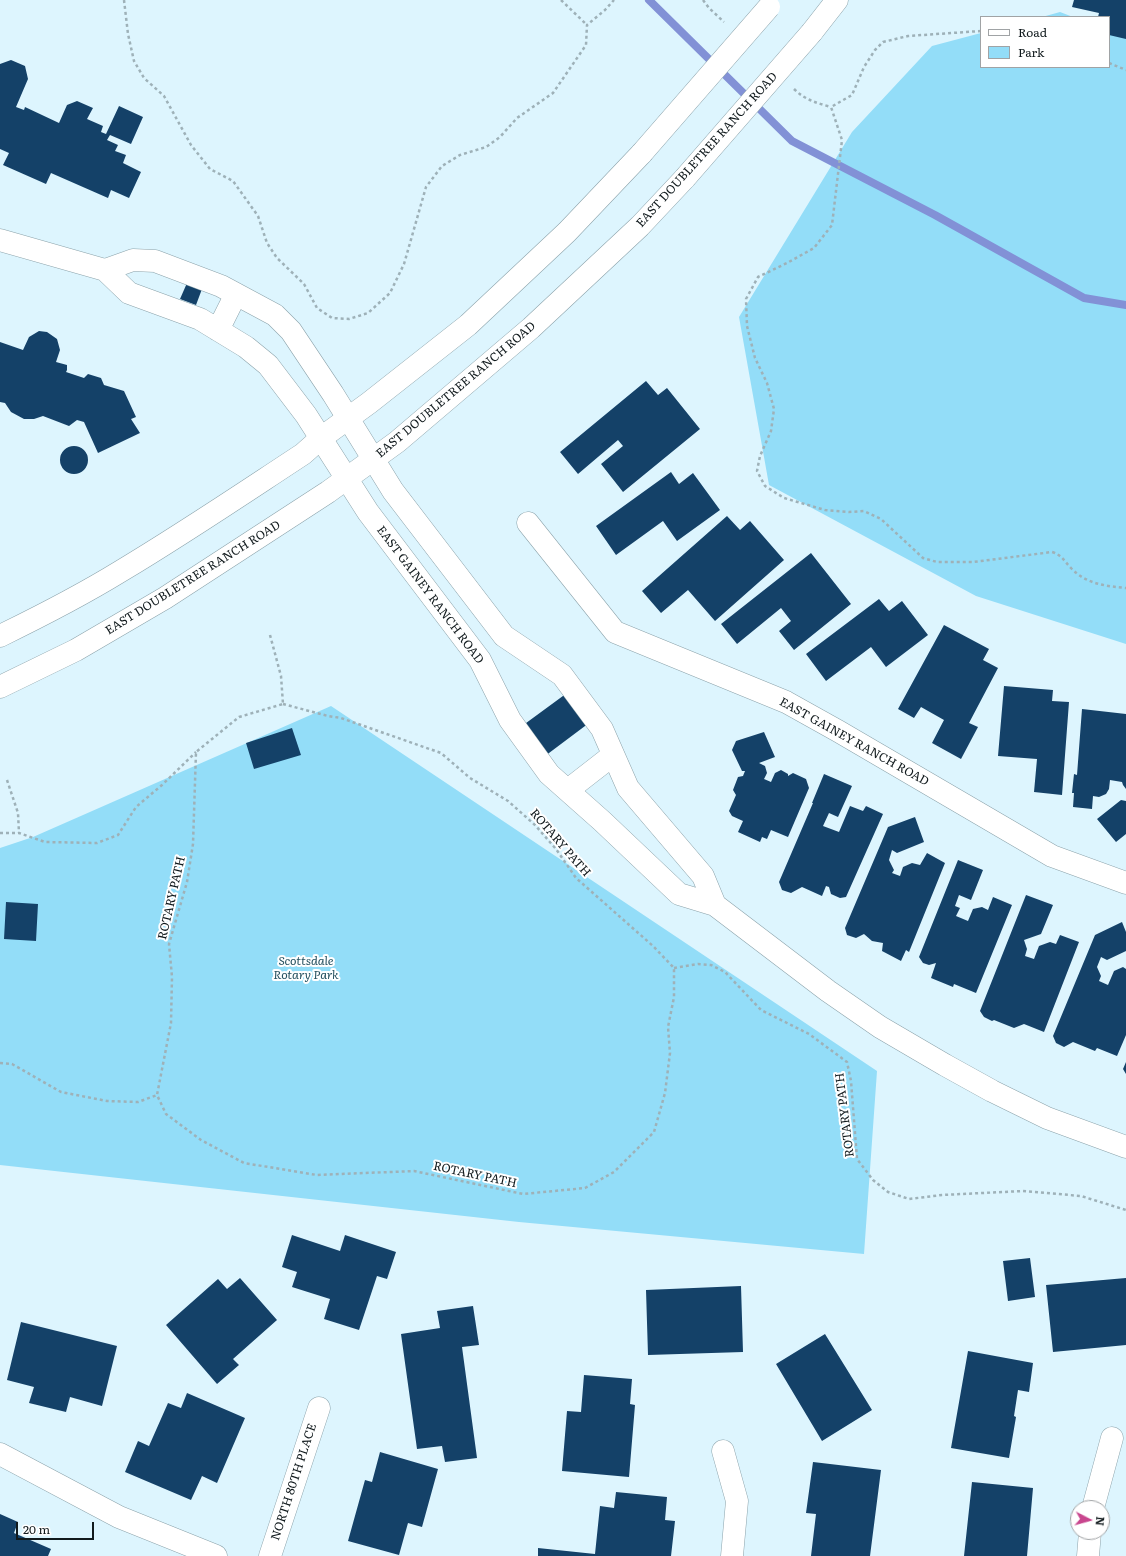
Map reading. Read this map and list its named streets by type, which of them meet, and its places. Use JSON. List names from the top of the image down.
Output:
{
  "streets": {
    "street": ["EAST DOUBLETREE RANCH ROAD", "EAST GAINEY RANCH ROAD", "NORTH 80TH PLACE"],
    "path": ["ROTARY PATH"]
  },
  "crossings": [
    ["EAST DOUBLETREE RANCH ROAD", "EAST GAINEY RANCH ROAD"]
  ],
  "parks": ["Scottsdale Rotary Park"],
  "legend": ["Road", "Park"],
  "scale_bar": "20 m",
  "north": "right"
}
